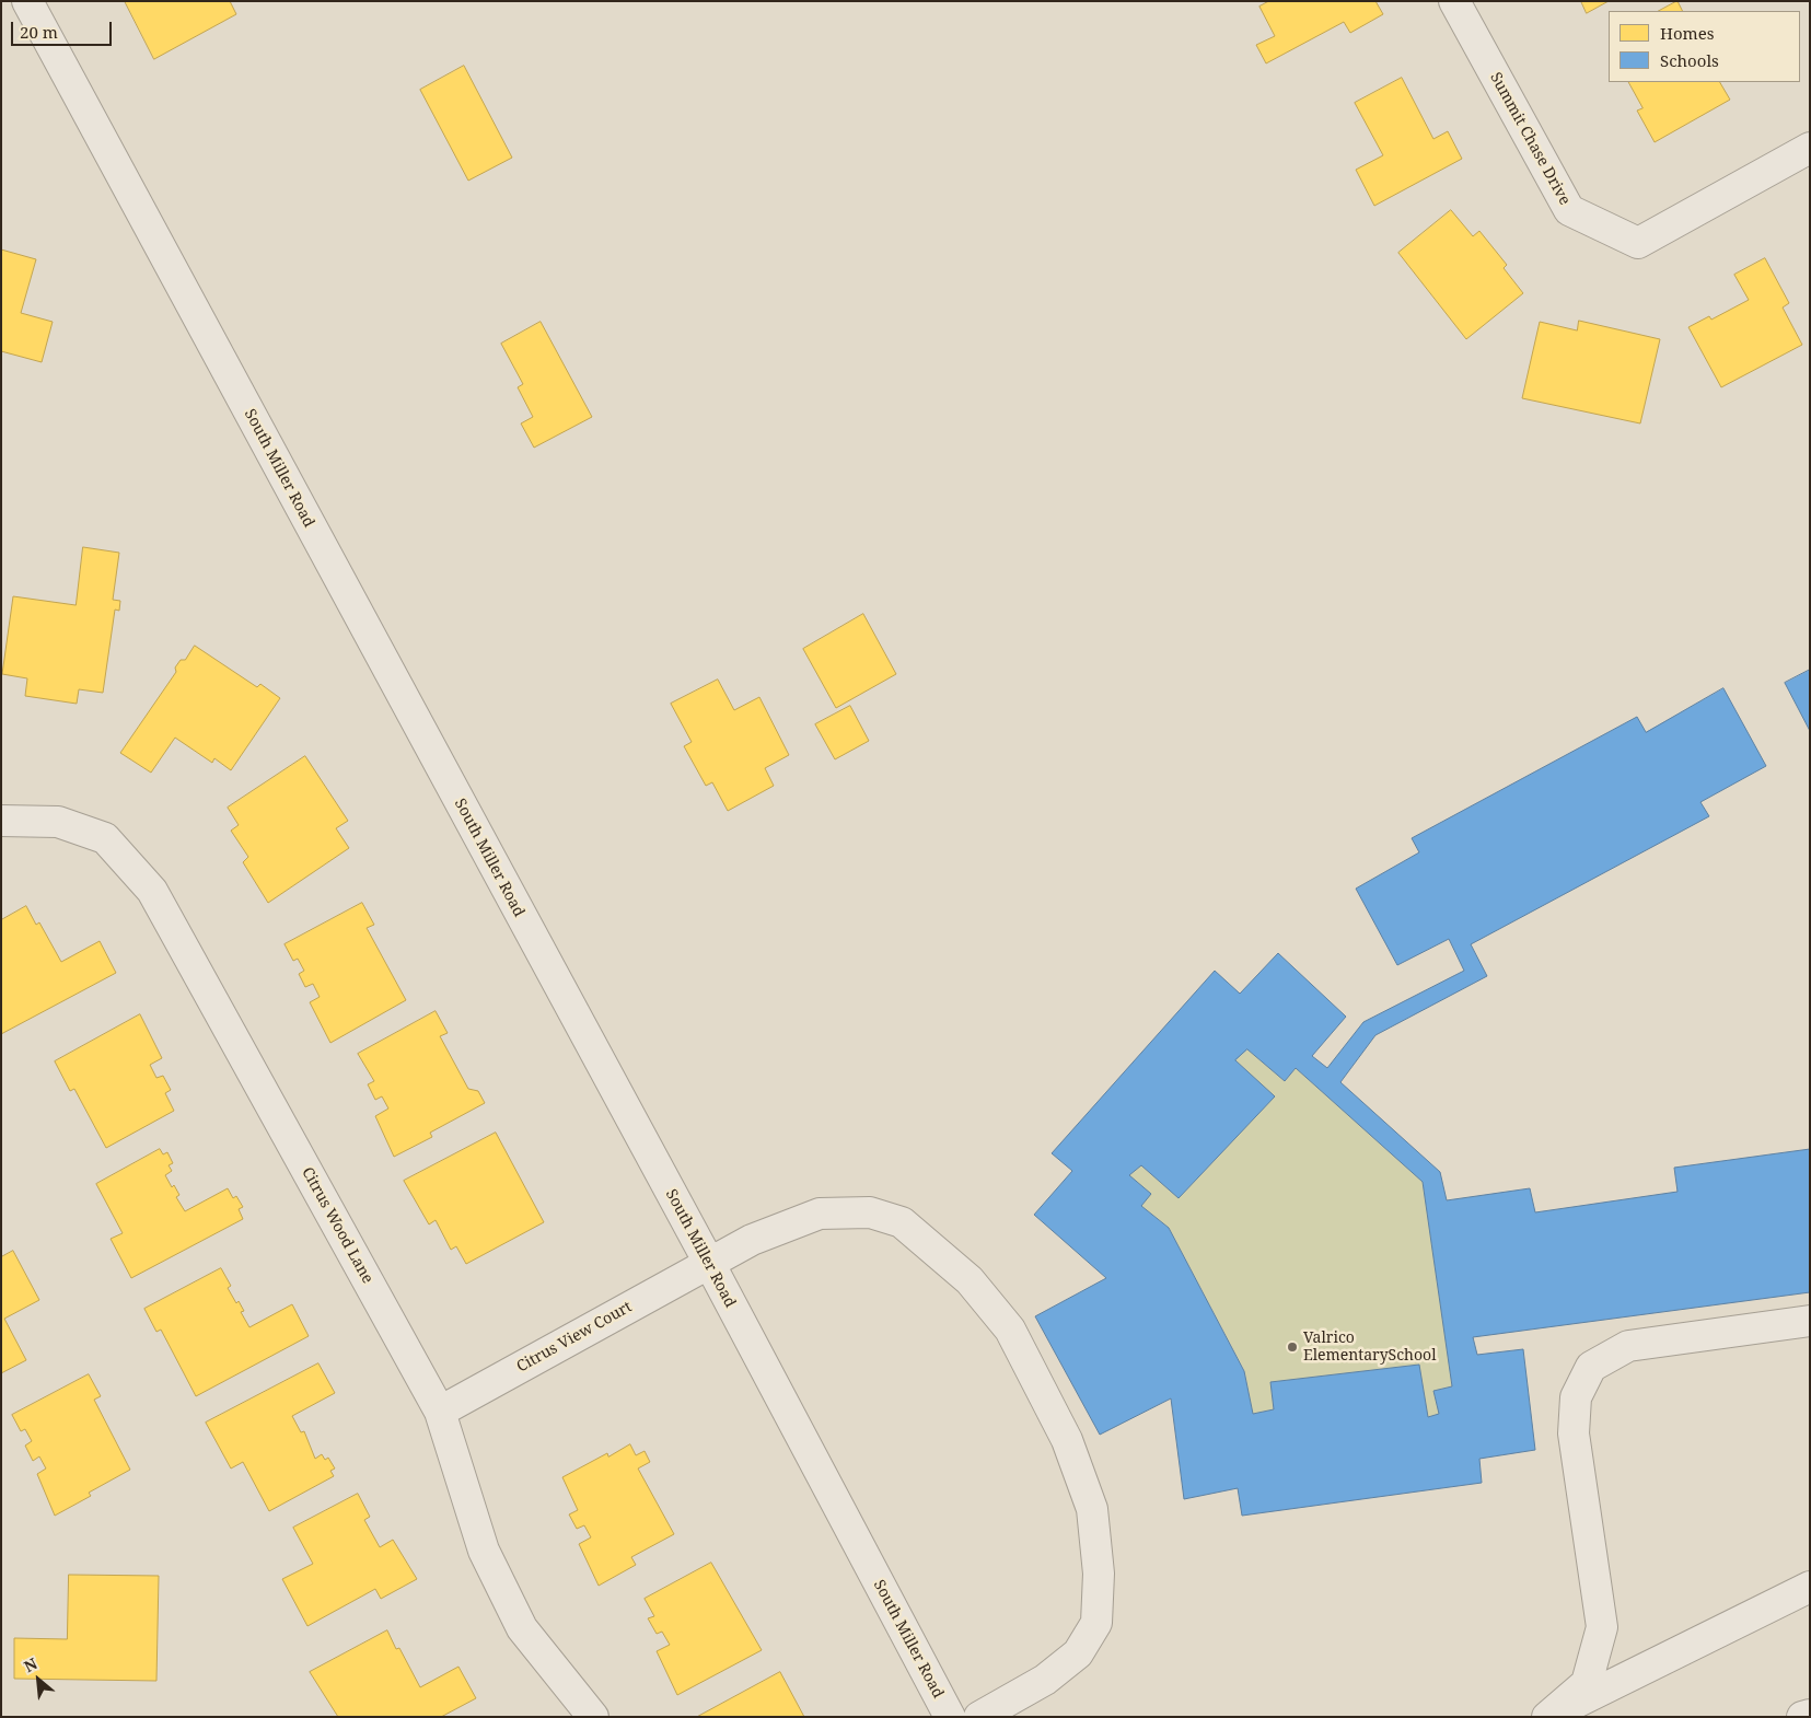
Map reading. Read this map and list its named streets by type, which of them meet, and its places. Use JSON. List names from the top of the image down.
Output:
{
  "streets": {
    "street": [
      "Summit Chase Drive",
      "South Miller Road",
      "Citrus Wood Lane",
      "Citrus View Court"
    ]
  },
  "crossings": [
    ["South Miller Road", "Citrus View Court"],
    ["Citrus Wood Lane", "Citrus View Court"]
  ],
  "places": ["Valrico ElementarySchool"],
  "legend": ["Homes", "Schools"],
  "scale_bar": "20 m",
  "north": "top left"
}
